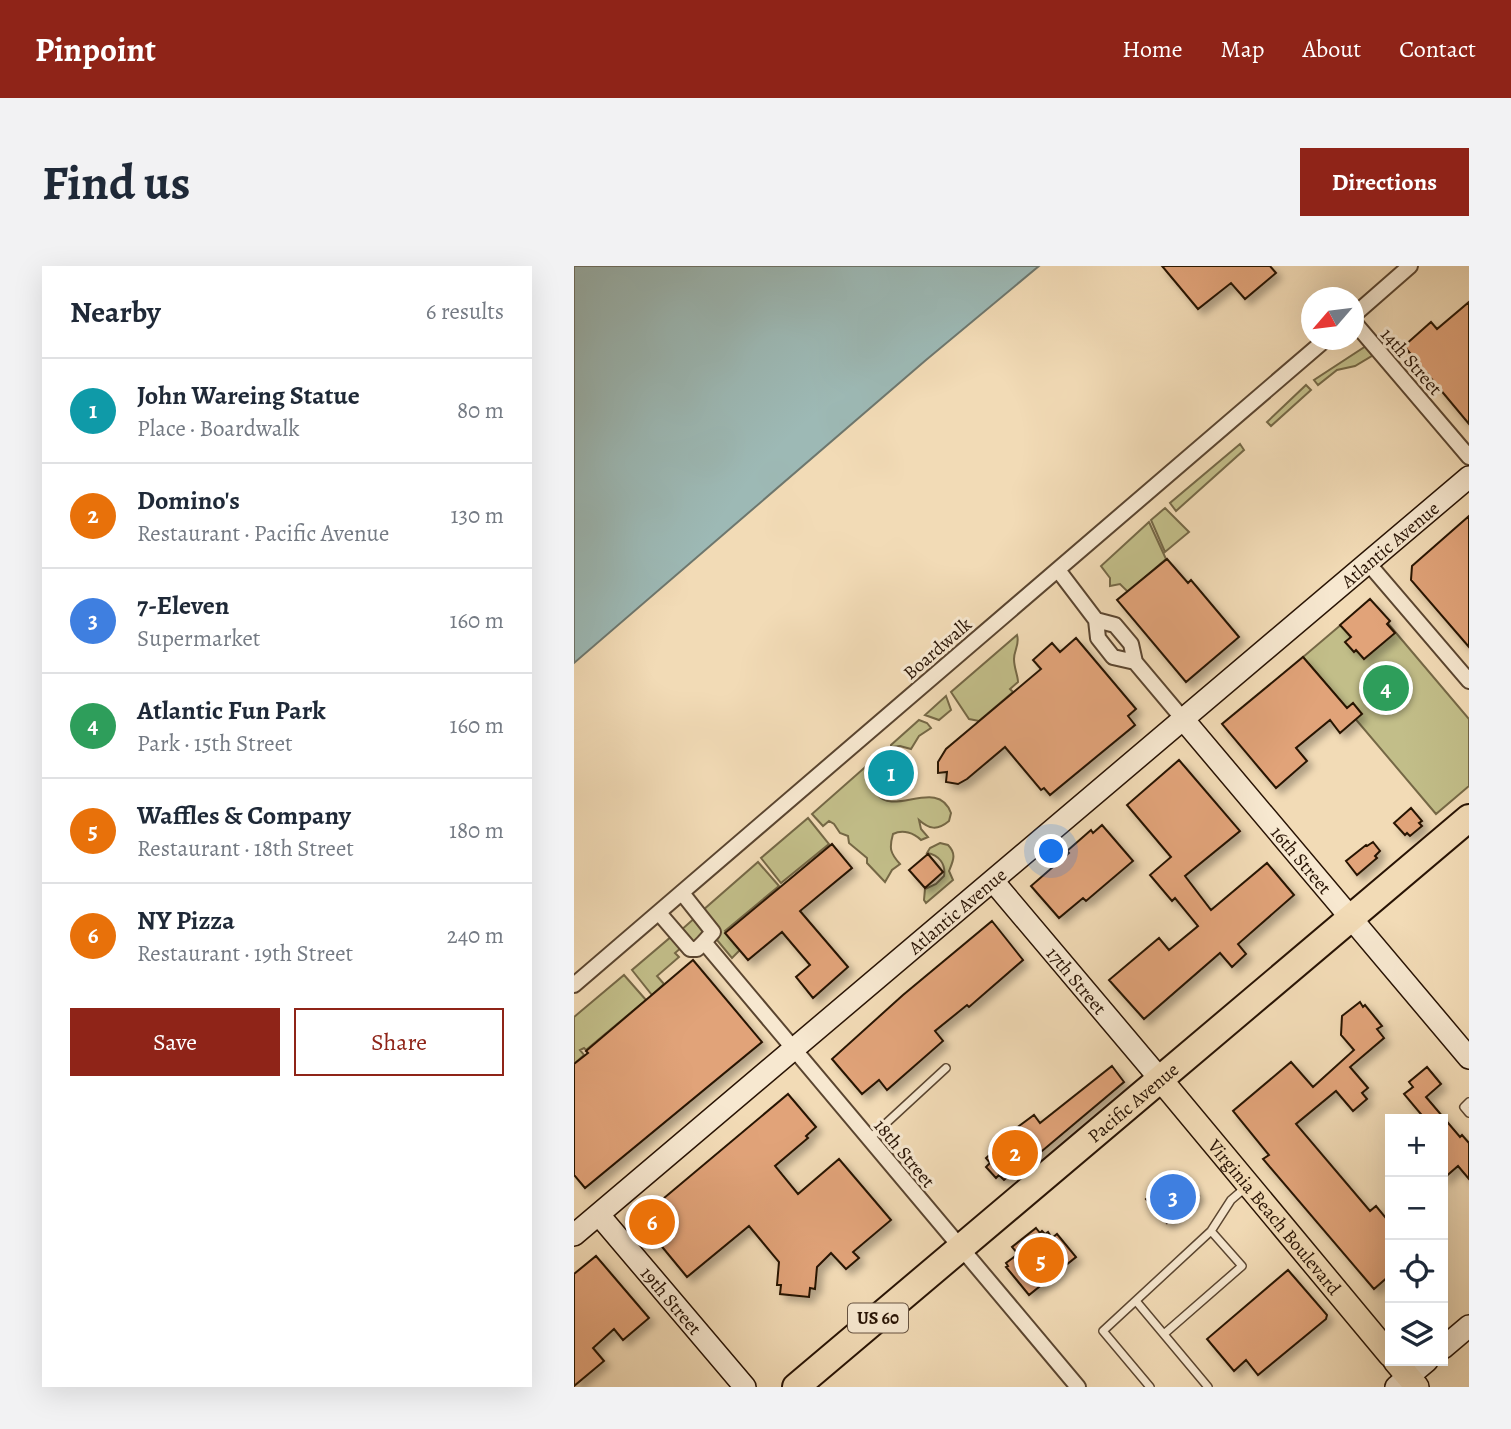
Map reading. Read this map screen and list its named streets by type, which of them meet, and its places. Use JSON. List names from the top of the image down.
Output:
{
  "streets": {
    "highway": ["Pacific Avenue", "US 60"],
    "main road": [
      "Atlantic Avenue",
      "16th Street",
      "17th Street",
      "Virginia Beach Boulevard",
      "19th Street"
    ],
    "street": ["14th Street", "Boardwalk", "18th Street"]
  },
  "crossings": [
    ["Atlantic Avenue", "16th Street"],
    ["Atlantic Avenue", "17th Street"],
    ["Atlantic Avenue", "18th Street"],
    ["Atlantic Avenue", "19th Street"],
    ["Boardwalk", "16th Street"],
    ["16th Street", "Pacific Avenue"],
    ["17th Street", "Pacific Avenue"],
    ["17th Street", "Virginia Beach Boulevard"],
    ["Pacific Avenue", "18th Street"],
    ["Pacific Avenue", "Virginia Beach Boulevard"]
  ],
  "north": "bottom left",
  "page": {
    "header": "Pinpoint",
    "nav": [
      "Home",
      "Map",
      "About",
      "Contact"
    ],
    "buttons": [
      "Directions",
      ["Save", "Share"]
    ],
    "title": "Find us",
    "heading": ["Nearby", "6 results"],
    "list": [
      {
        "mark": "1",
        "name": "John Wareing Statue",
        "note": "Place · Boardwalk",
        "value": "80 m"
      },
      {
        "mark": "2",
        "name": "Domino's",
        "note": "Restaurant · Pacific Avenue",
        "value": "130 m"
      },
      {
        "mark": "3",
        "name": "7-Eleven",
        "note": "Supermarket",
        "value": "160 m"
      },
      {
        "mark": "4",
        "name": "Atlantic Fun Park",
        "note": "Park · 15th Street",
        "value": "160 m"
      },
      {
        "mark": "5",
        "name": "Waffles & Company",
        "note": "Restaurant · 18th Street",
        "value": "180 m"
      },
      {
        "mark": "6",
        "name": "NY Pizza",
        "note": "Restaurant · 19th Street",
        "value": "240 m"
      }
    ],
    "pins": [
      "4",
      "1",
      "2",
      "3",
      "6",
      "5"
    ],
    "map_buttons": ["+", "−"]
  }
}
